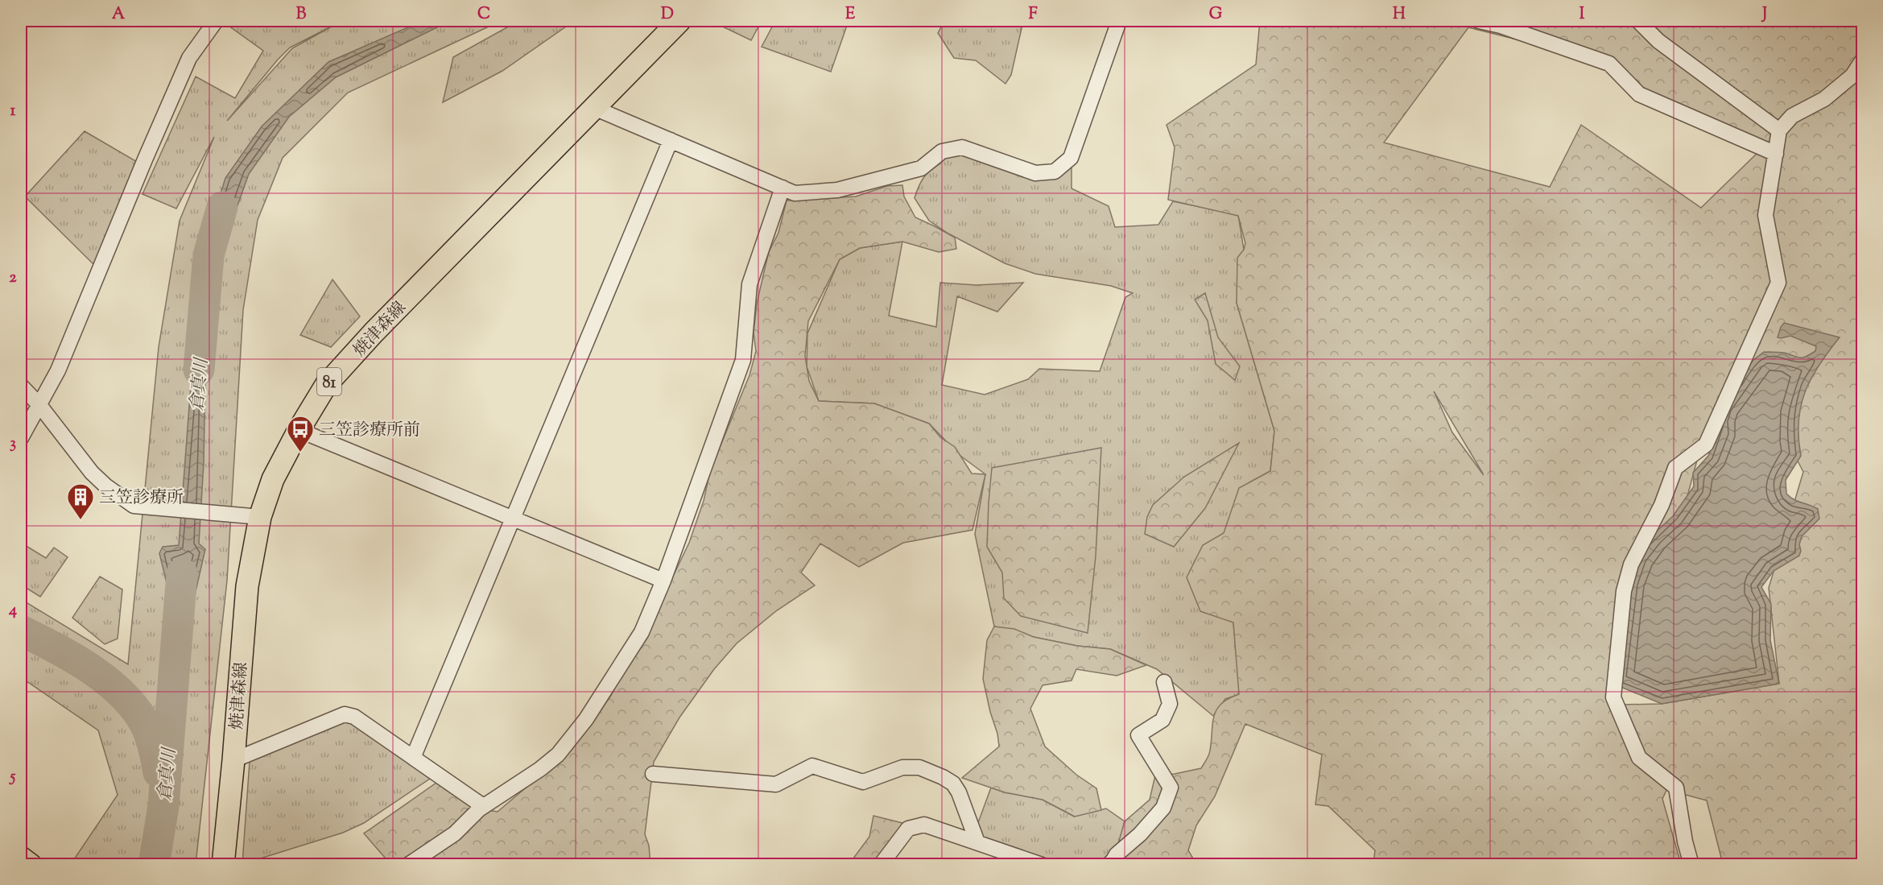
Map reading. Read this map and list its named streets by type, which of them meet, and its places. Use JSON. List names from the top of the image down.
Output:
{
  "streets": {
    "main road": ["焼津森線", "81"]
  },
  "water": ["倉真川"],
  "places": {
    "bus stop": ["三笠診療所前"],
    "building": ["三笠診療所"]
  },
  "grid": {
    "columns": [
      "A",
      "B",
      "C",
      "D",
      "E",
      "F",
      "G",
      "H",
      "I",
      "J"
    ],
    "rows": [
      "1",
      "2",
      "3",
      "4",
      "5"
    ]
  }
}
